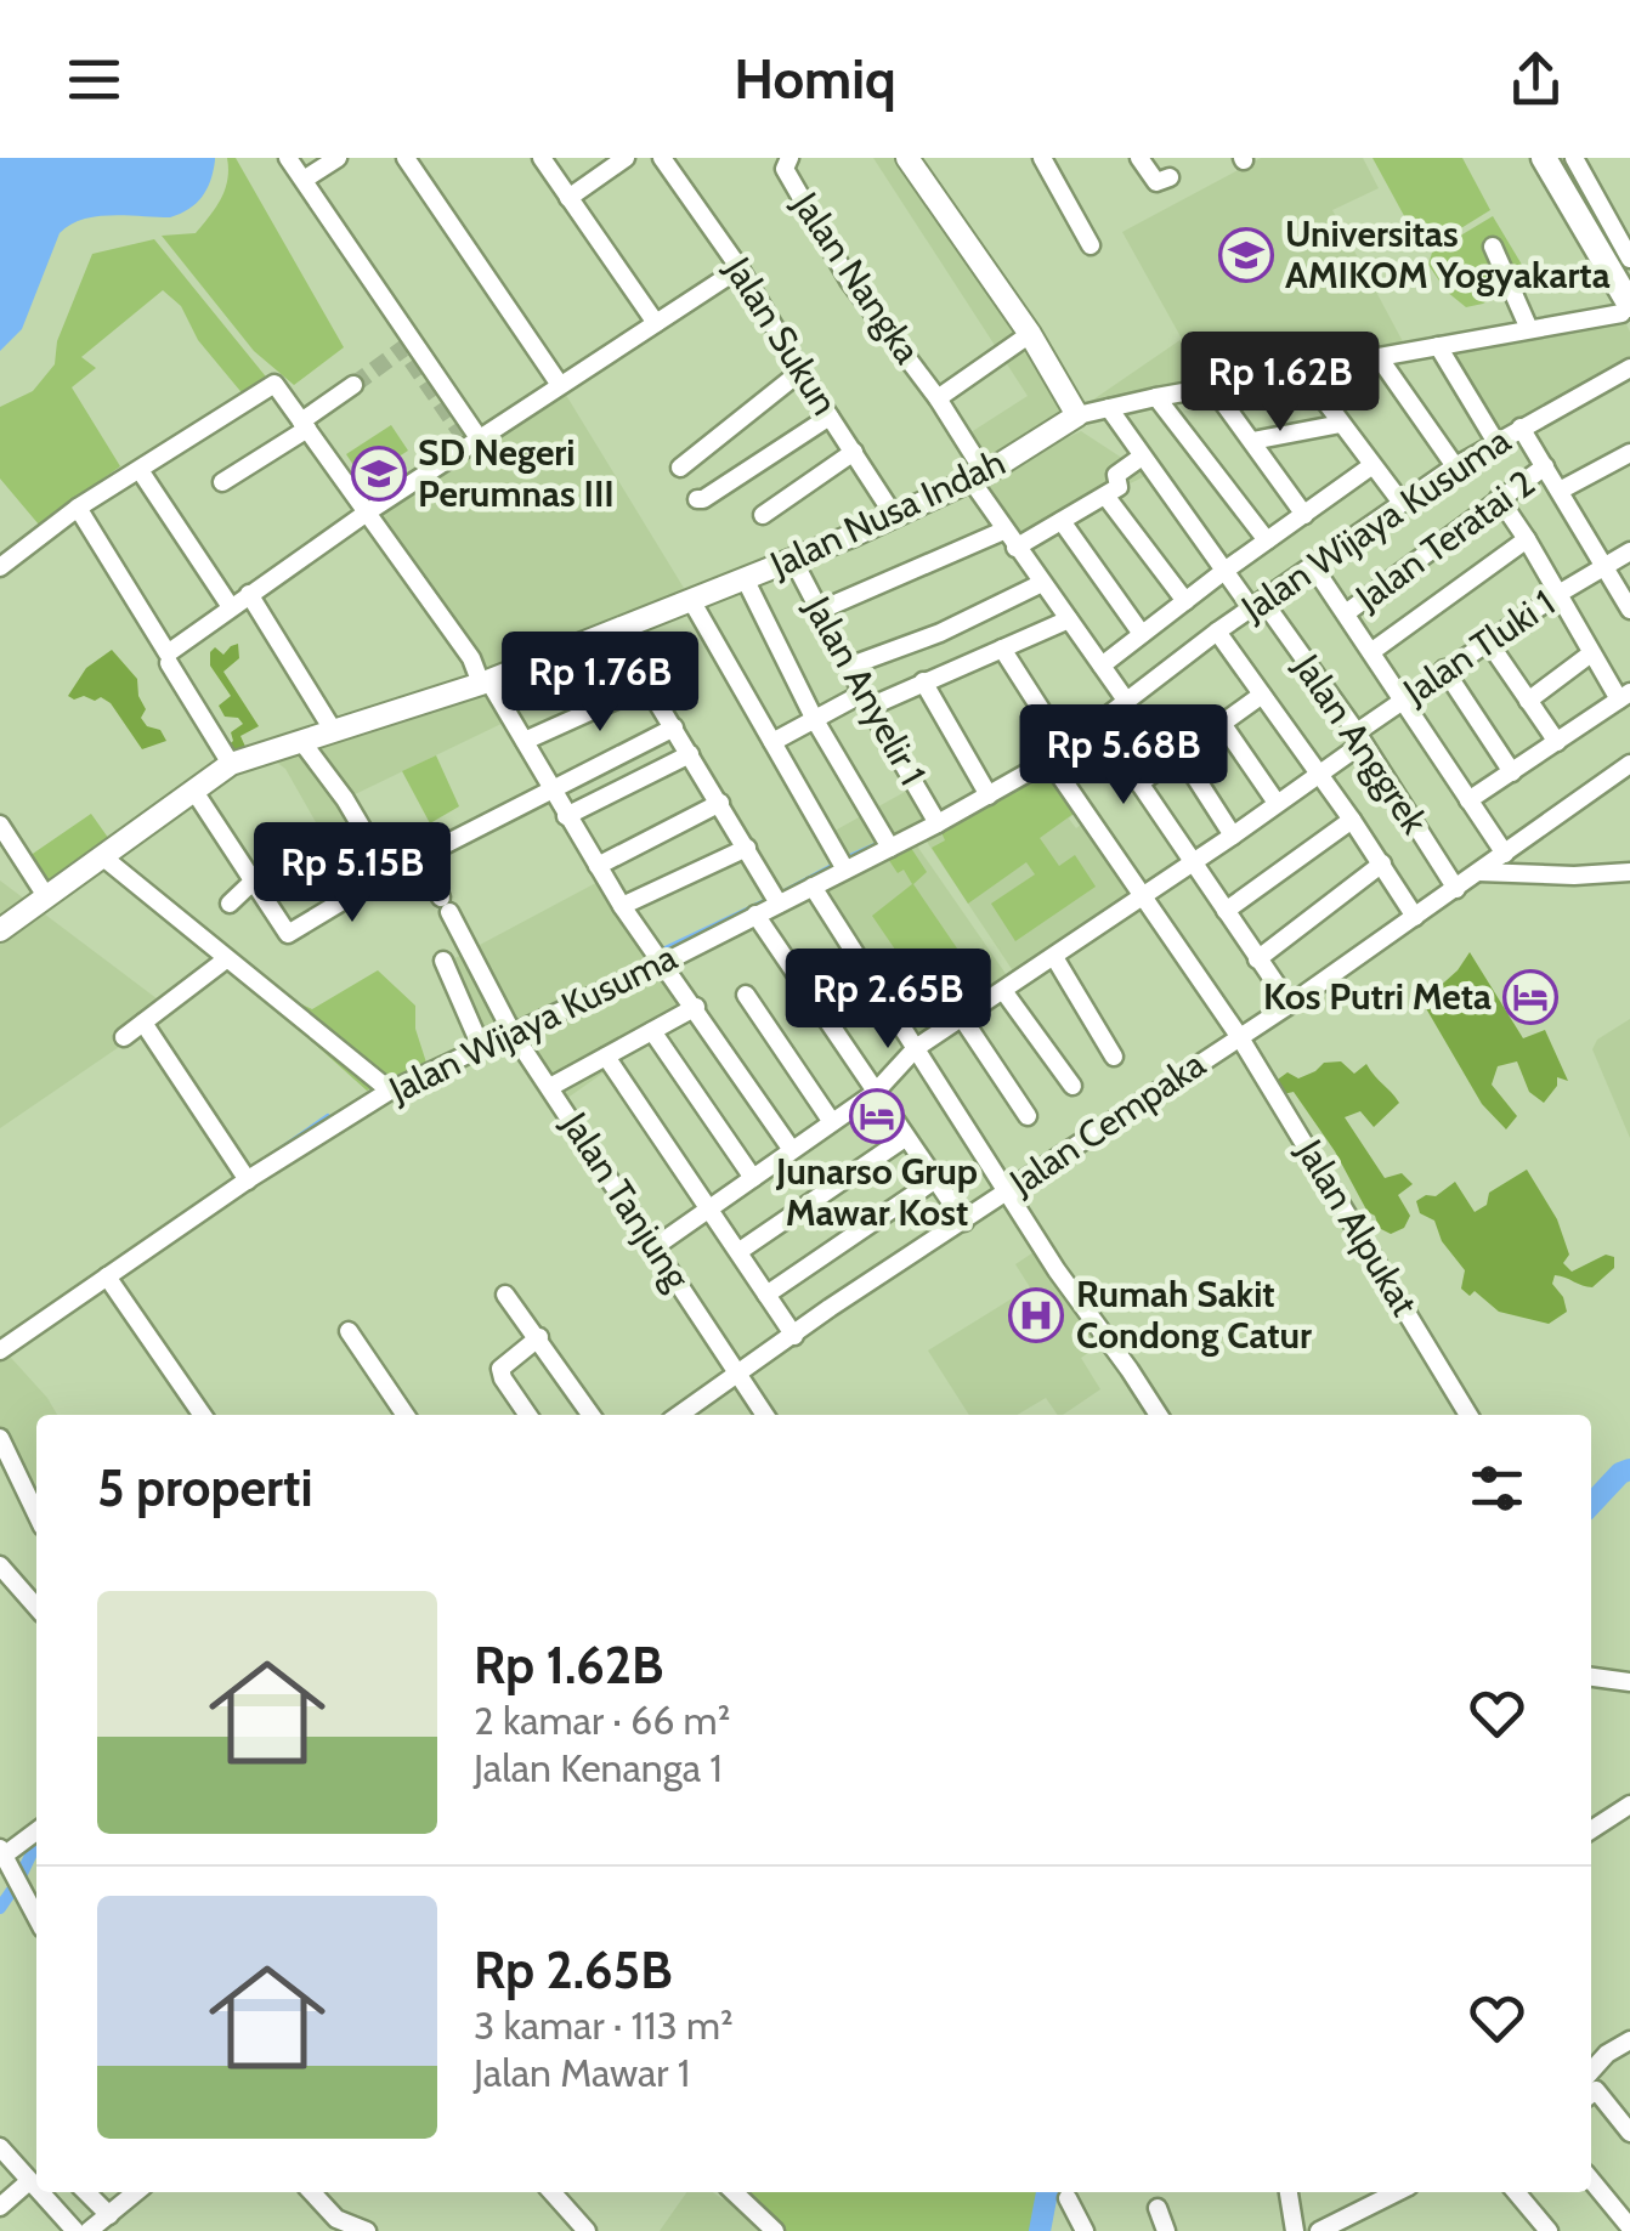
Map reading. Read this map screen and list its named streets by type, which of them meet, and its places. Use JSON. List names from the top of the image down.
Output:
{
  "streets": {
    "main road": ["Jalan Nusa Indah"],
    "street": [
      "Jalan Nangka",
      "Jalan Sukun",
      "Jalan Wijaya Kusuma",
      "Jalan Teratai 2",
      "Jalan Tluki 1",
      "Jalan Anyelir 1",
      "Jalan Anggrek",
      "Jalan Cempaka",
      "Jalan Tanjung",
      "Jalan Alpukat"
    ]
  },
  "crossings": [
    ["Jalan Sukun", "Jalan Nusa Indah"],
    ["Jalan Nusa Indah", "Jalan Anyelir 1"],
    ["Jalan Nusa Indah", "Jalan Anggrek"],
    ["Jalan Wijaya Kusuma", "Jalan Anyelir 1"],
    ["Jalan Wijaya Kusuma", "Jalan Anggrek"],
    ["Jalan Wijaya Kusuma", "Jalan Tanjung"],
    ["Jalan Wijaya Kusuma", "Jalan Alpukat"],
    ["Jalan Tluki 1", "Jalan Anggrek"],
    ["Jalan Tluki 1", "Jalan Tanjung"],
    ["Jalan Tluki 1", "Jalan Alpukat"],
    ["Jalan Anggrek", "Jalan Cempaka"],
    ["Jalan Cempaka", "Jalan Tanjung"],
    ["Jalan Cempaka", "Jalan Alpukat"]
  ],
  "places": {
    "school or university": ["Universitas AMIKOM Yogyakarta", "SD Negeri Perumnas III"],
    "hotel": ["Kos Putri Meta", "Junarso Grup Mawar Kost"],
    "hospital": ["Rumah Sakit Condong Catur"]
  },
  "page": {
    "header": "Homiq",
    "price": [
      "Rp 1.62B",
      "Rp 1.76B",
      "Rp 5.68B",
      "Rp 5.15B",
      "Rp 2.65B"
    ],
    "heading": "5 properti",
    "list": [
      {
        "name": "Rp 1.62B",
        "note": "2 kamar · 66 m² · Jalan Kenanga 1"
      },
      {
        "name": "Rp 2.65B",
        "note": "3 kamar · 113 m² · Jalan Mawar 1"
      }
    ]
  }
}
